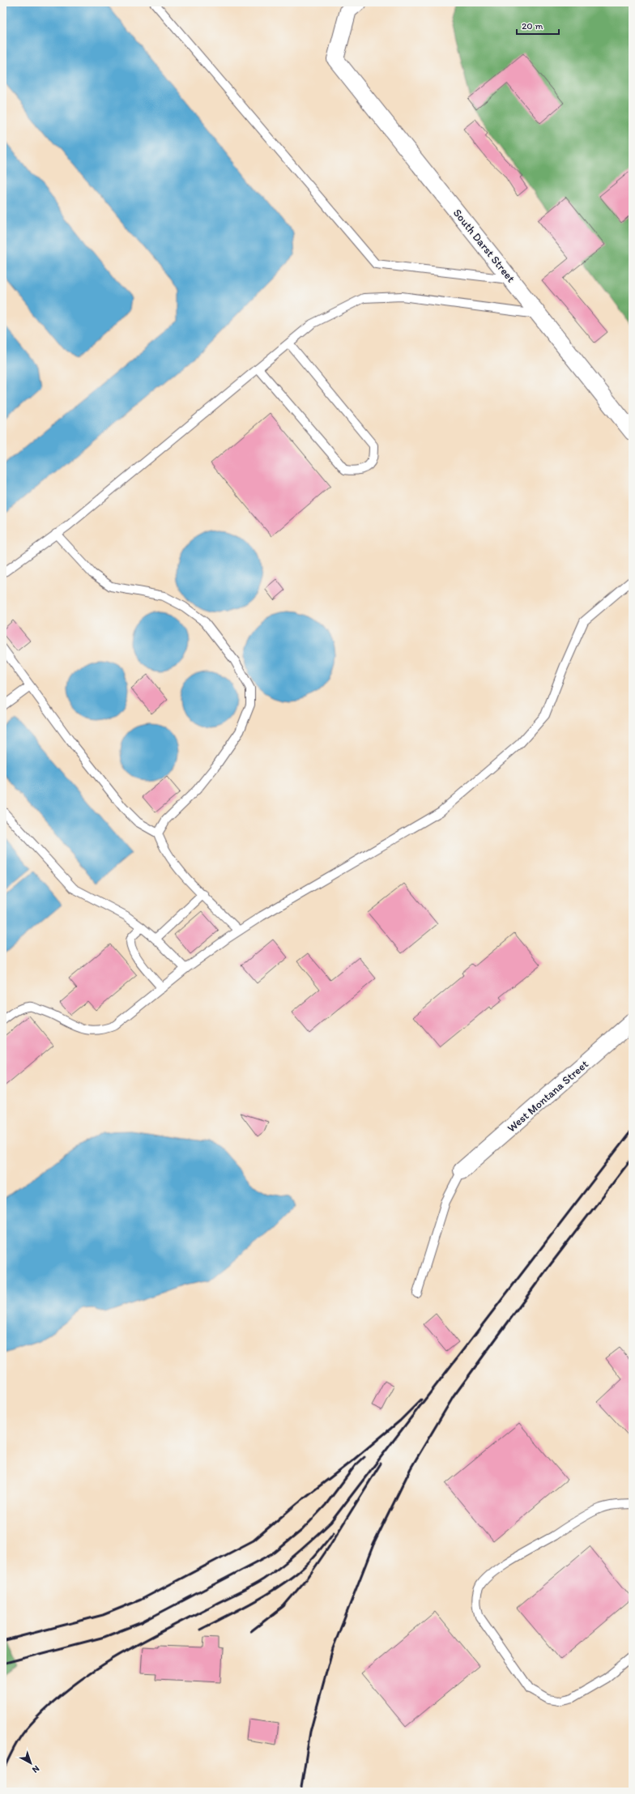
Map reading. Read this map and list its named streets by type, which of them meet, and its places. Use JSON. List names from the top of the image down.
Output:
{
  "streets": {
    "street": ["South Darst Street", "West Montana Street"]
  },
  "scale_bar": "20 m",
  "north": "bottom right"
}
